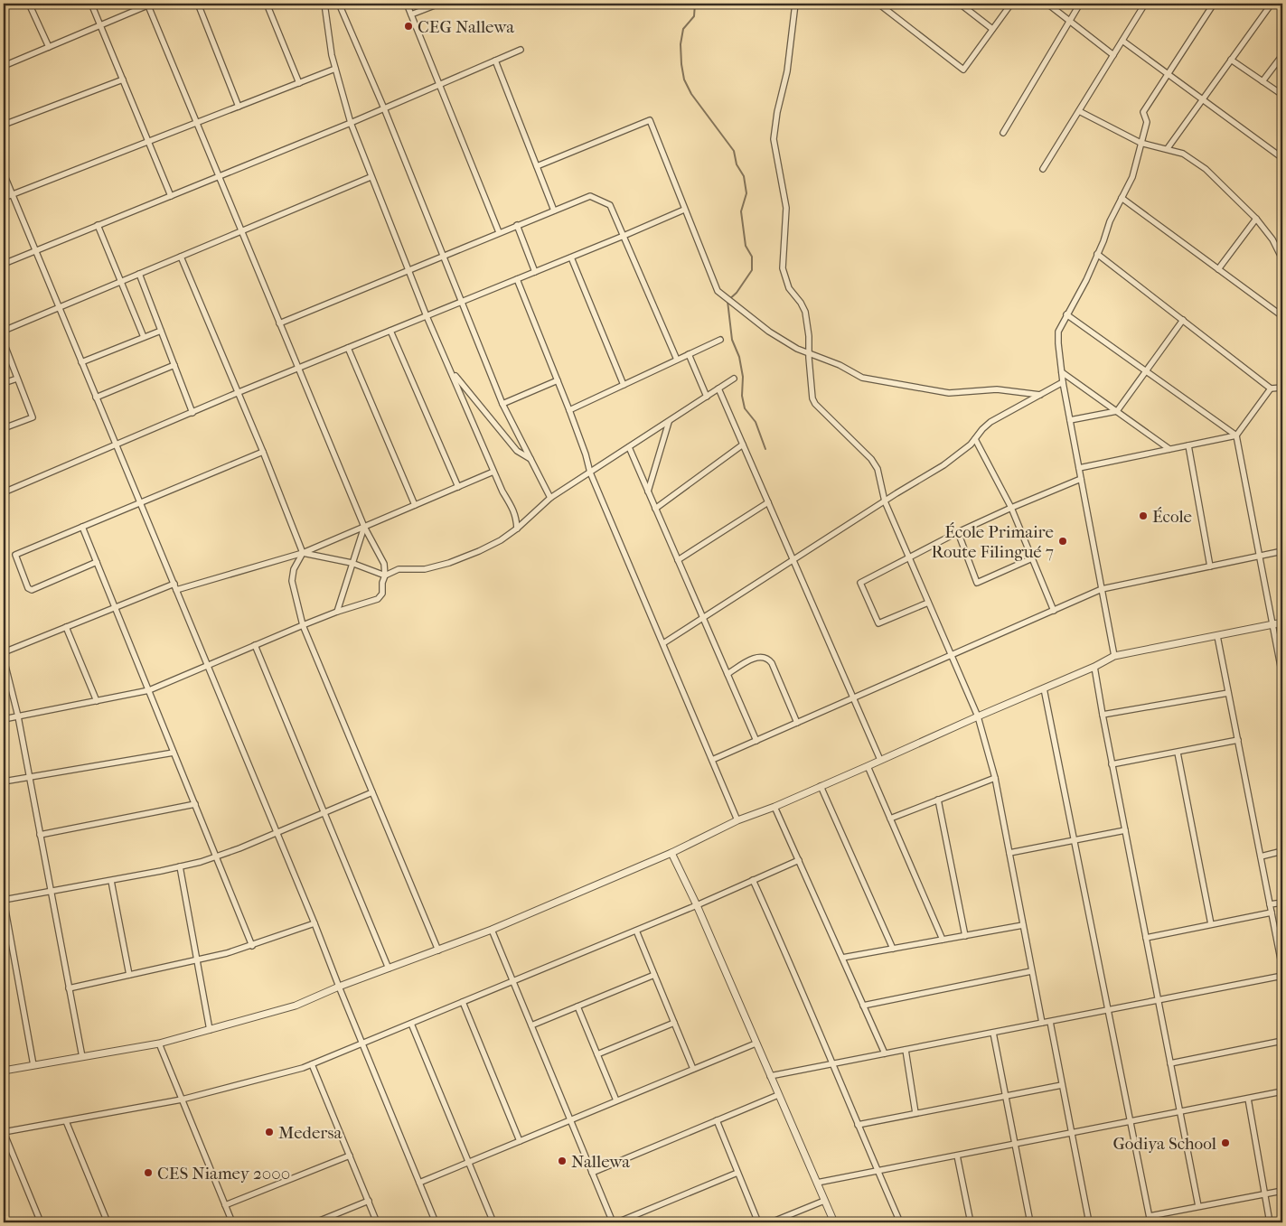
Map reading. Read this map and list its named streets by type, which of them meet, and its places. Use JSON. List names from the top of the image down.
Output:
{
  "places": [
    "CEG Nallewa",
    "École",
    "École Primaire Route Filingué 7",
    "Medersa",
    "Godiya School",
    "Nallewa",
    "CES Niamey 2000"
  ]
}
